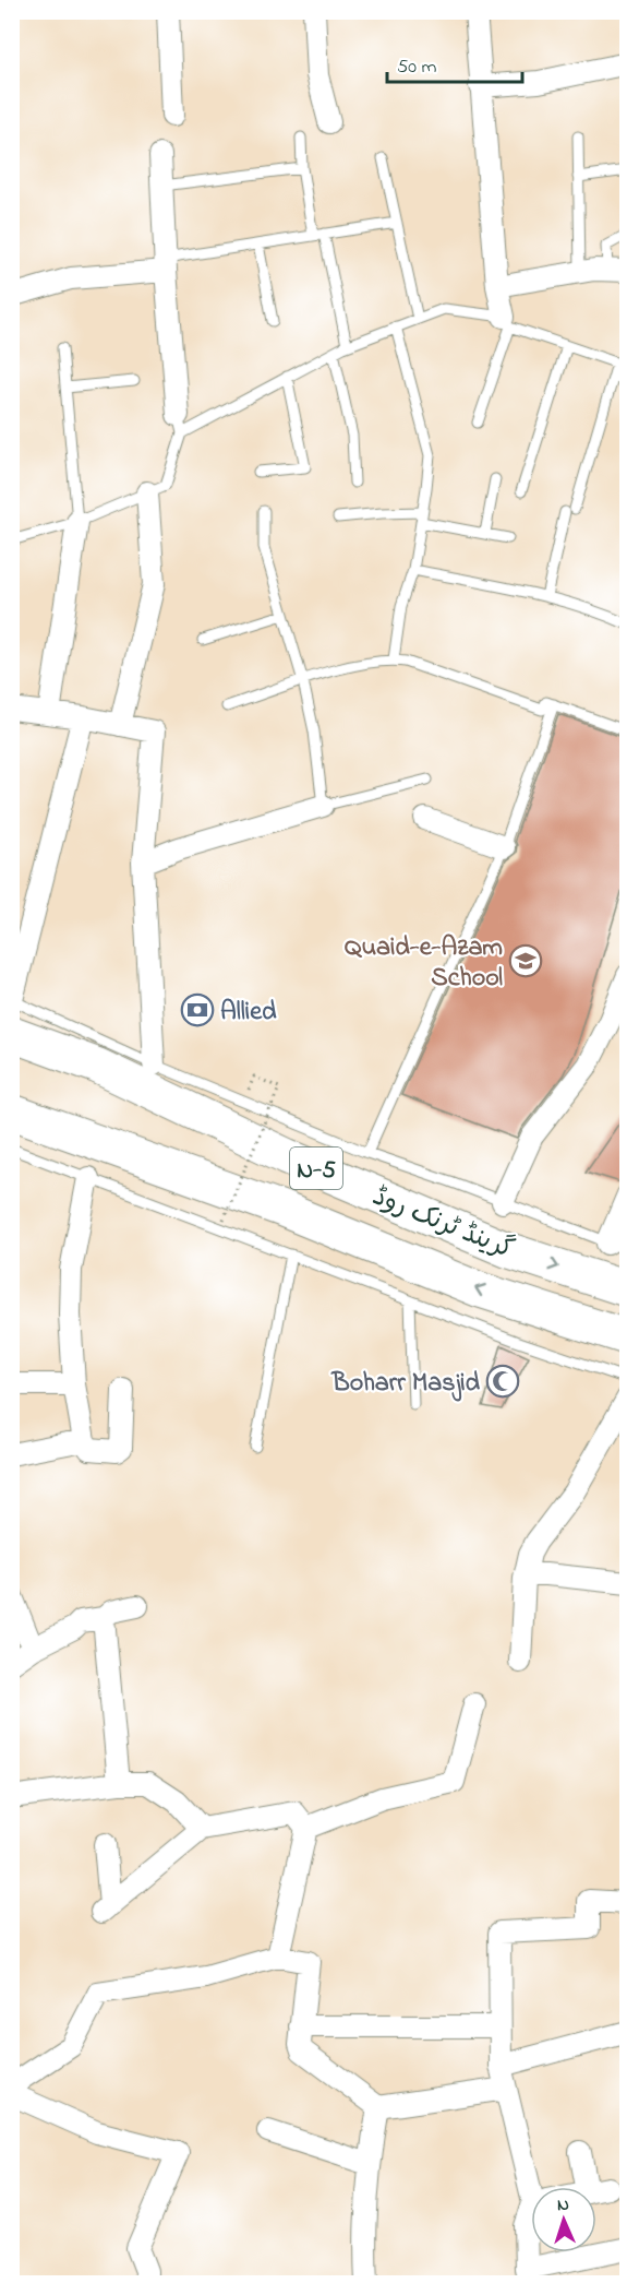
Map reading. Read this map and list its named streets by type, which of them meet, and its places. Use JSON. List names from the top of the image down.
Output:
{
  "streets": {
    "highway": ["N-5", "گرینڈ ٹرنک روڈ"]
  },
  "places": {
    "school or university": ["Quaid-e-Azam School"],
    "bank": ["Allied"],
    "mosque": ["Boharr Masjid"]
  },
  "scale_bar": "50 m",
  "north": "top"
}
